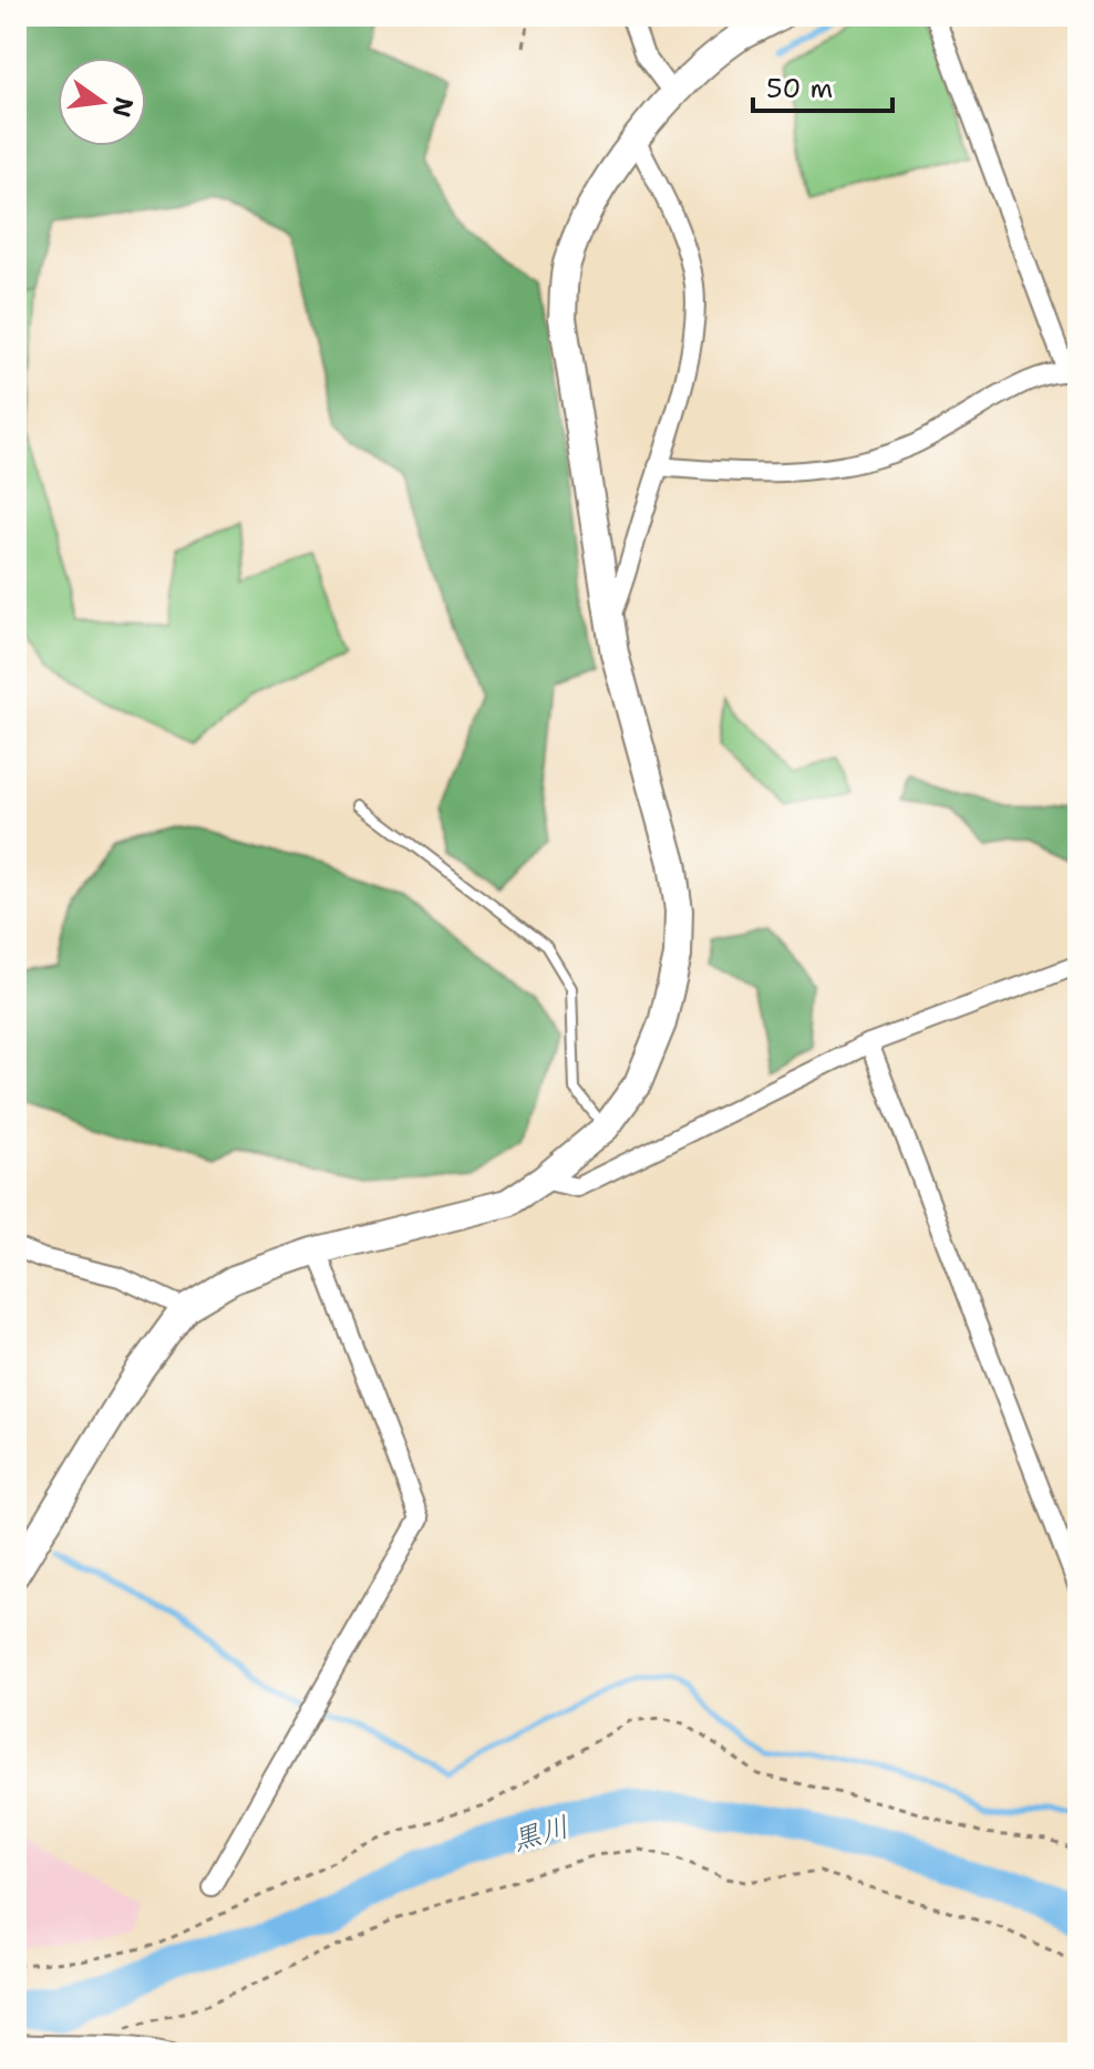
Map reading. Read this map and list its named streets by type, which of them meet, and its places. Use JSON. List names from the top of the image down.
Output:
{
  "water": ["黒川"],
  "scale_bar": "50 m",
  "north": "right"
}
